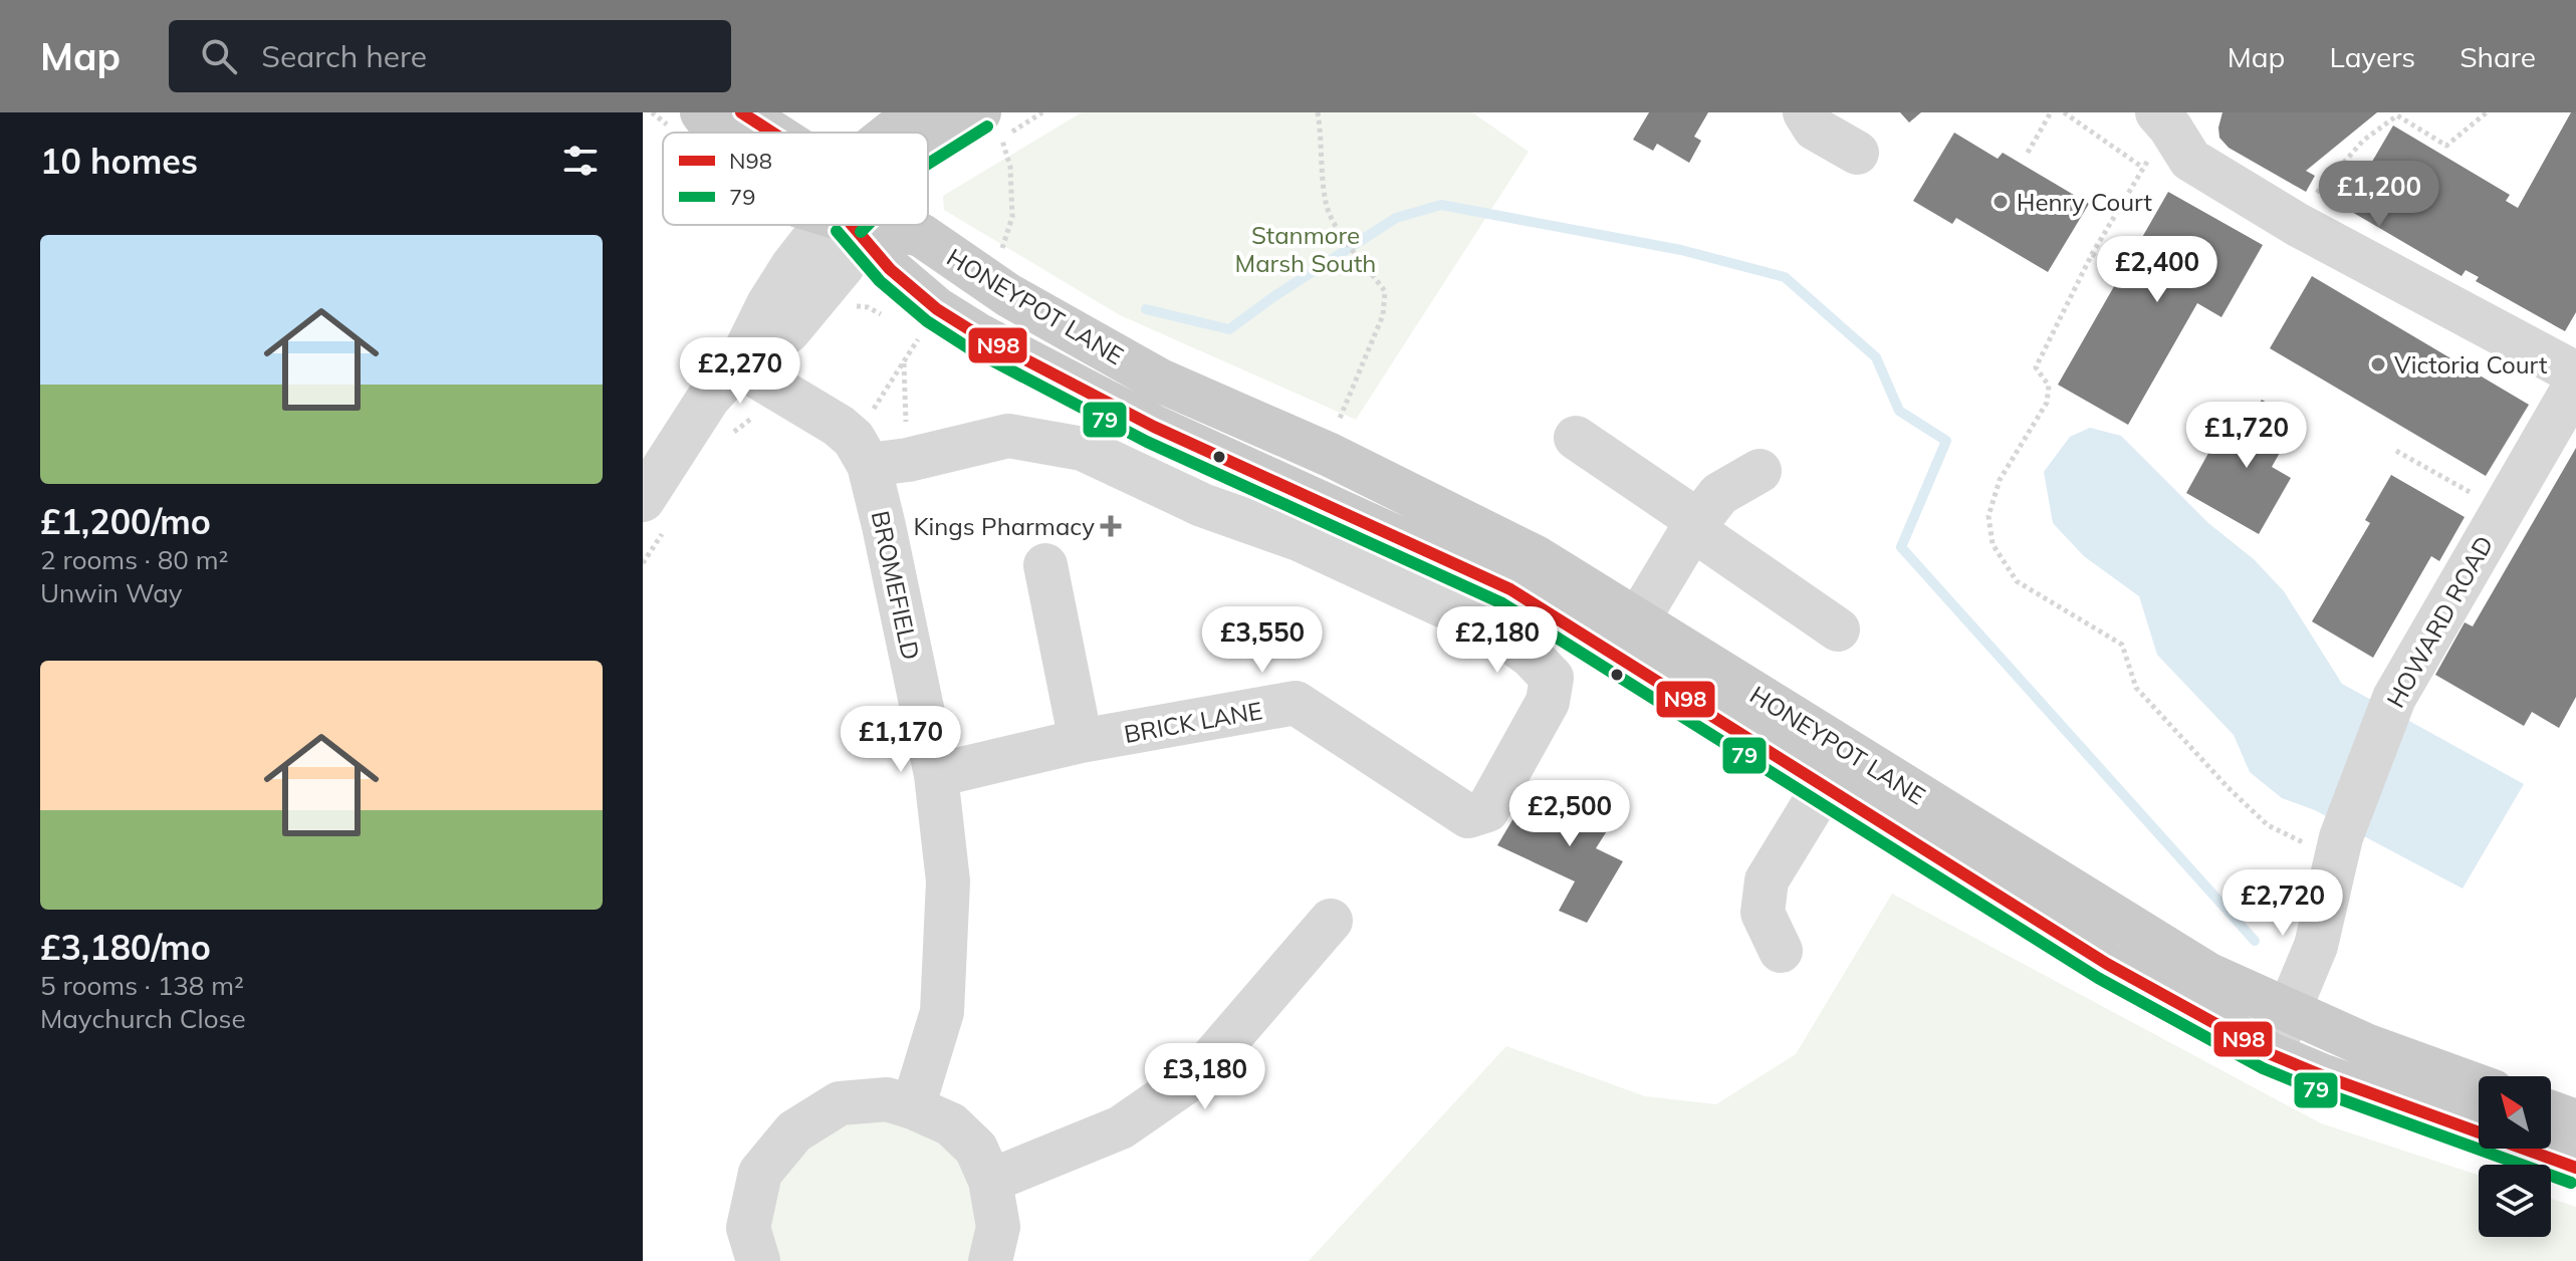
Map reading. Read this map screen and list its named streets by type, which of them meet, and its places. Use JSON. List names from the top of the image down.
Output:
{
  "streets": {
    "main road": ["HONEYPOT LANE"],
    "street": ["BROMEFIELD", "HOWARD ROAD", "BRICK LANE"]
  },
  "crossings": [
    ["HONEYPOT LANE", "HOWARD ROAD"],
    ["BROMEFIELD", "BRICK LANE"]
  ],
  "parks": ["Stanmore Marsh South"],
  "places": {
    "other": ["Henry Court", "Victoria Court"],
    "health": ["Kings Pharmacy"]
  },
  "lines": ["transit line N98", "transit line 79"],
  "legend": ["N98", "79"],
  "north": "top left",
  "page": {
    "header": "Map",
    "search": "Search here",
    "nav": ["Map", "Layers", "Share"],
    "heading": "10 homes",
    "price": [
      "£1,200",
      "£2,400",
      "£2,270",
      "£1,720",
      "£3,550",
      "£2,180",
      "£1,170",
      "£2,500",
      "£2,720",
      "£3,180"
    ],
    "list": [
      {
        "name": "£1,200/mo",
        "note": "2 rooms · 80 m² · Unwin Way"
      },
      {
        "name": "£3,180/mo",
        "note": "5 rooms · 138 m² · Maychurch Close"
      }
    ]
  }
}
